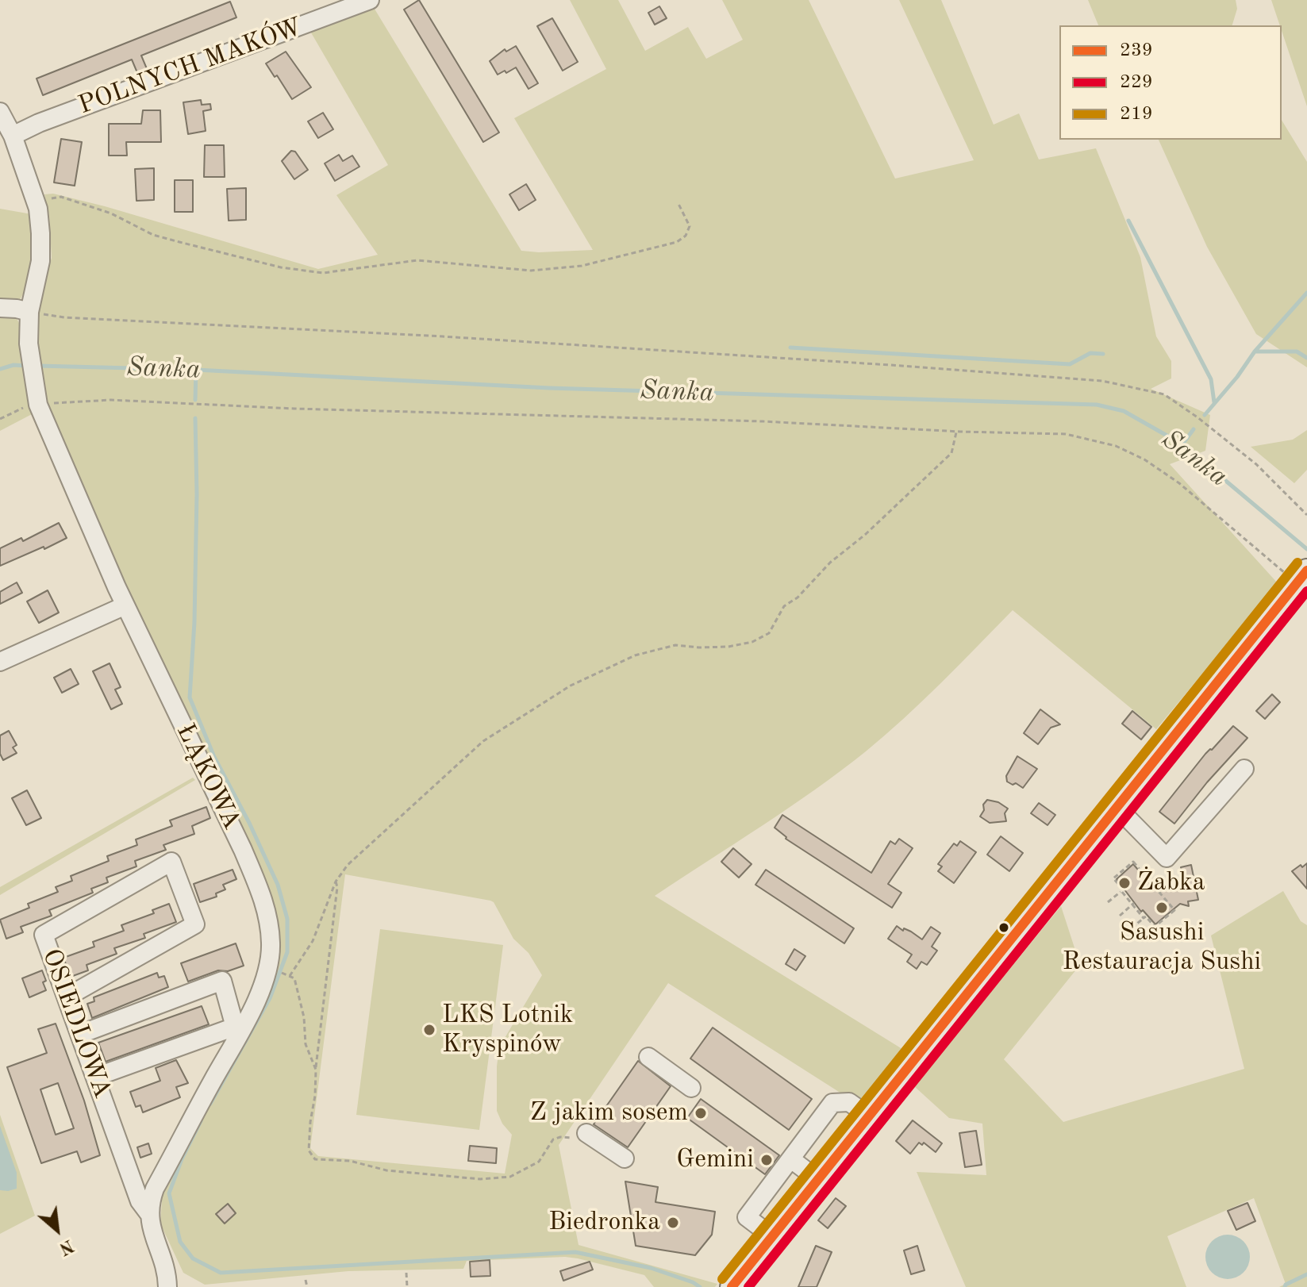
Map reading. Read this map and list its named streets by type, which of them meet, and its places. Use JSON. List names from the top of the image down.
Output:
{
  "streets": {
    "street": ["POLNYCH MAKÓW", "ŁĄKOWA", "OSIEDLOWA"]
  },
  "crossings": [
    ["POLNYCH MAKÓW", "ŁĄKOWA"],
    ["ŁĄKOWA", "OSIEDLOWA"]
  ],
  "water": ["Sanka"],
  "places": [
    "Żabka",
    "Sasushi Restauracja Sushi",
    "LKS Lotnik Kryspinów",
    "Z jakim sosem",
    "Gemini",
    "Biedronka"
  ],
  "lines": ["transit line 219", "transit line 239", "transit line 229"],
  "legend": ["239", "229", "219"],
  "north": "bottom right"
}
